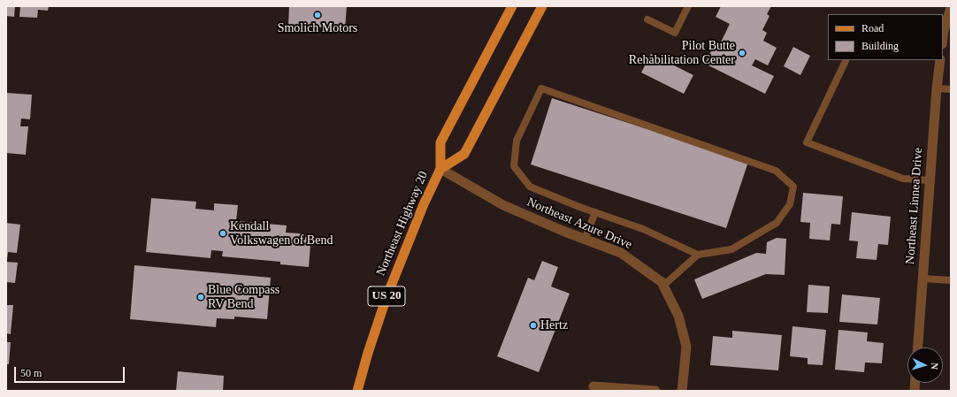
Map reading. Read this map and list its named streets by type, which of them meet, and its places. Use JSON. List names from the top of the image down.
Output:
{
  "streets": {
    "main road": ["Northeast Highway 20", "US 20"],
    "street": ["Northeast Linnea Drive", "Northeast Azure Drive"]
  },
  "crossings": [
    ["Northeast Highway 20", "Northeast Azure Drive"]
  ],
  "places": [
    "Smolich Motors",
    "Pilot Butte Rehabilitation Center",
    "Kendall Volkswagen of Bend",
    "Blue Compass RV Bend",
    "Hertz"
  ],
  "legend": ["Road", "Building"],
  "scale_bar": "50 m",
  "north": "right"
}
